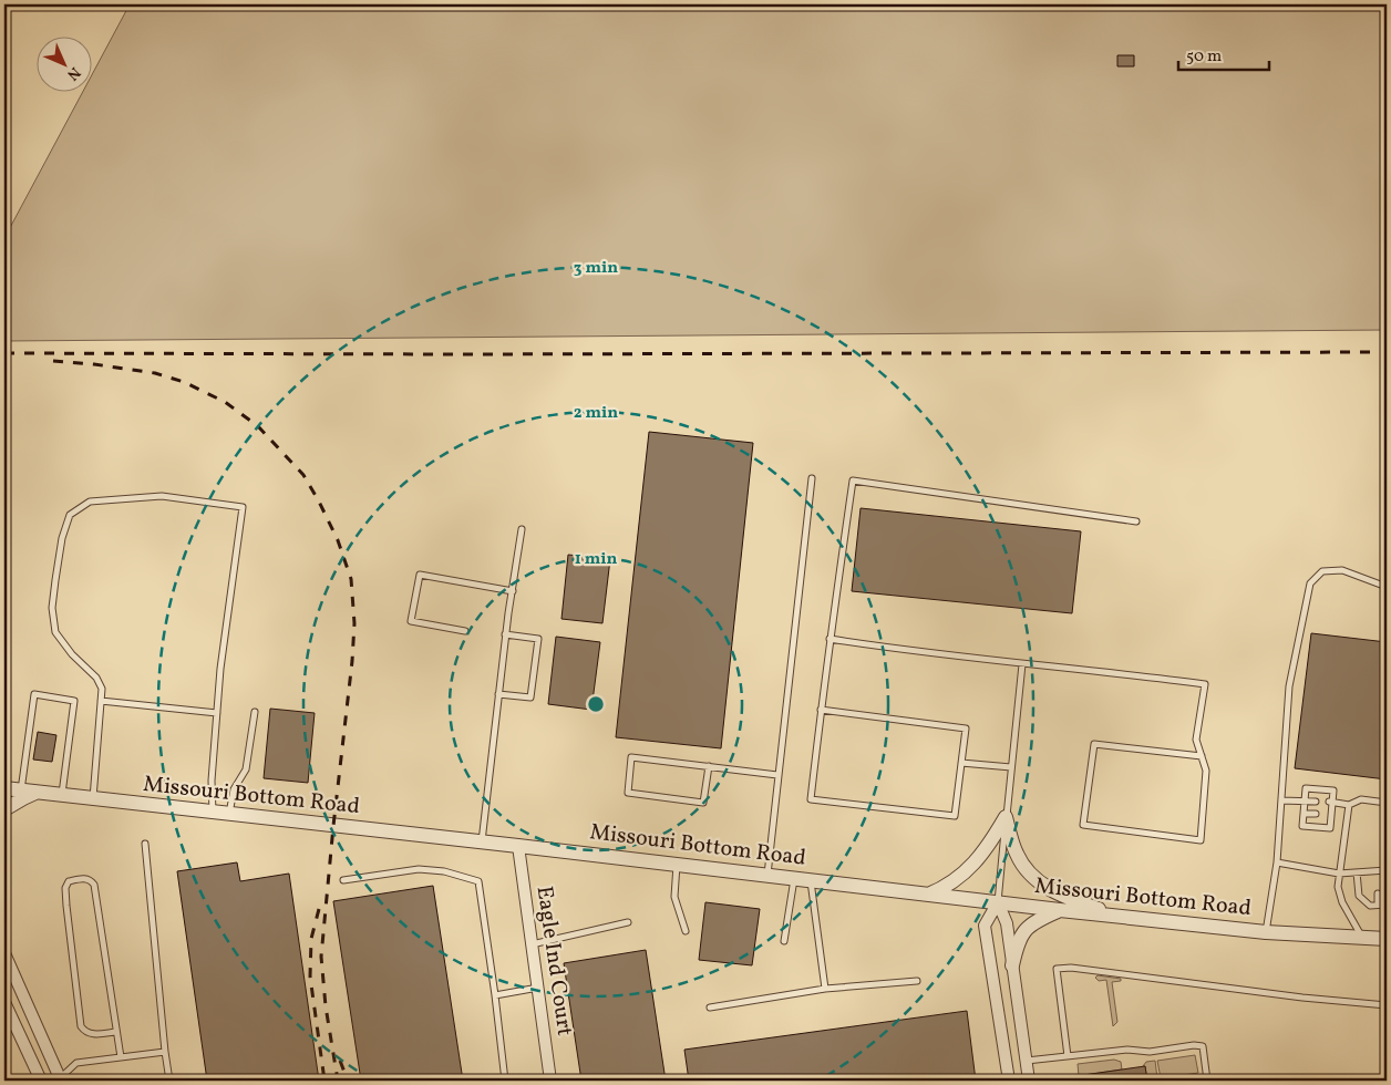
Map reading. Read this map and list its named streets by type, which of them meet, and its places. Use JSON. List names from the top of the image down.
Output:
{
  "streets": {
    "street": ["Missouri Bottom Road", "Eagle Ind Court"]
  },
  "crossings": [
    ["Missouri Bottom Road", "Eagle Ind Court"]
  ],
  "scale_bar": "50 m",
  "north": "bottom right",
  "rings": ["3 min", "2 min", "1 min"]
}
